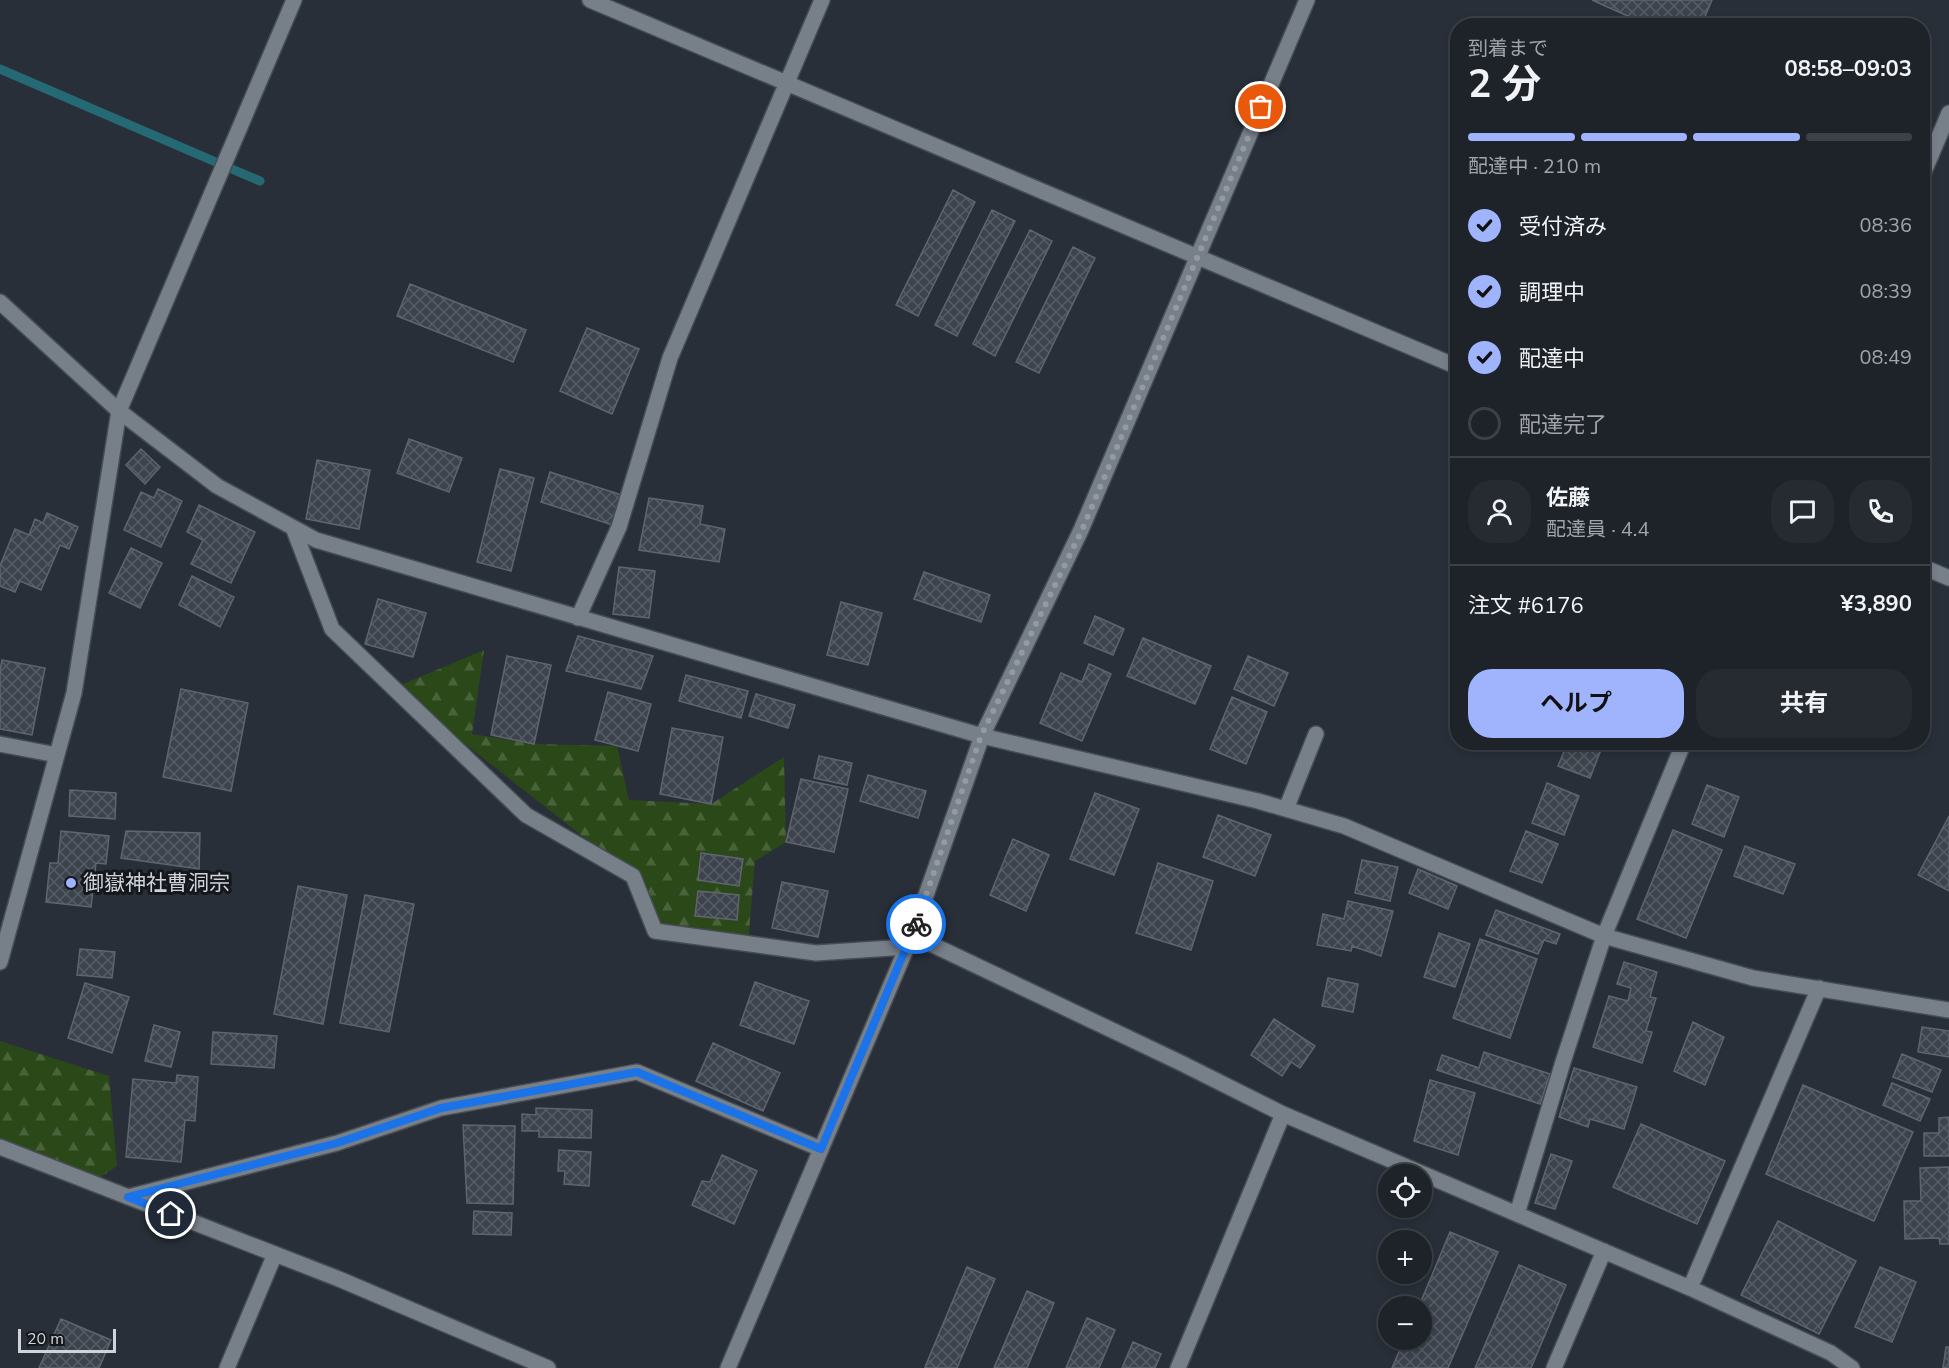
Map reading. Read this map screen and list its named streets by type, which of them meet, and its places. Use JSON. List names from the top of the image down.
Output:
{
  "places": ["御嶽神社曹洞宗"],
  "scale_bar": "20 m",
  "page": {
    "heading": ["2 分", "到着まで", "08:58–09:03"],
    "panel": [
      "佐藤",
      "配達員 · 4.4",
      "注文 #6176",
      "¥3,890"
    ],
    "bar": "配達中 · 210 m",
    "list": [
      ["受付済み", "08:36"],
      ["調理中", "08:39"],
      ["配達中", "08:49"],
      "配達完了"
    ],
    "buttons": ["ヘルプ", "共有"],
    "map_buttons": ["+", "−"],
    "scale": "20 m"
  }
}
